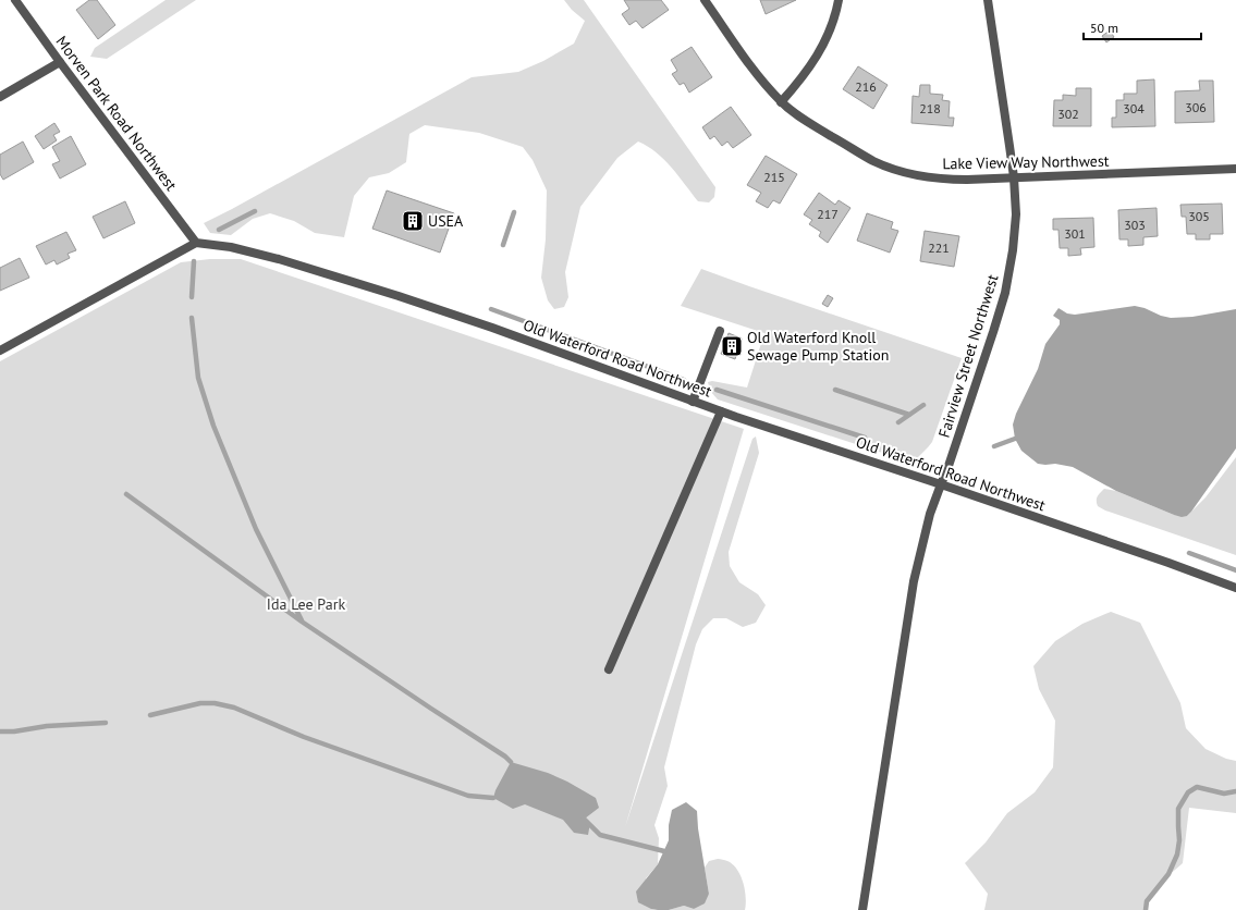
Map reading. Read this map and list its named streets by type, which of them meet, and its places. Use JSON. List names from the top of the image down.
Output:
{
  "streets": {
    "street": [
      "Morven Park Road Northwest",
      "Lake View Way Northwest",
      "Fairview Street Northwest",
      "Old Waterford Road Northwest"
    ]
  },
  "crossings": [
    ["Morven Park Road Northwest", "Old Waterford Road Northwest"],
    ["Lake View Way Northwest", "Fairview Street Northwest"],
    ["Fairview Street Northwest", "Old Waterford Road Northwest"]
  ],
  "parks": ["Ida Lee Park"],
  "places": {
    "building": ["USEA", "Old Waterford Knoll Sewage Pump Station"]
  },
  "house_numbers": [
    "216",
    "306",
    "218",
    "304",
    "302",
    "215",
    "217",
    "305",
    "303",
    "301",
    "221"
  ],
  "scale_bar": "50 m"
}
